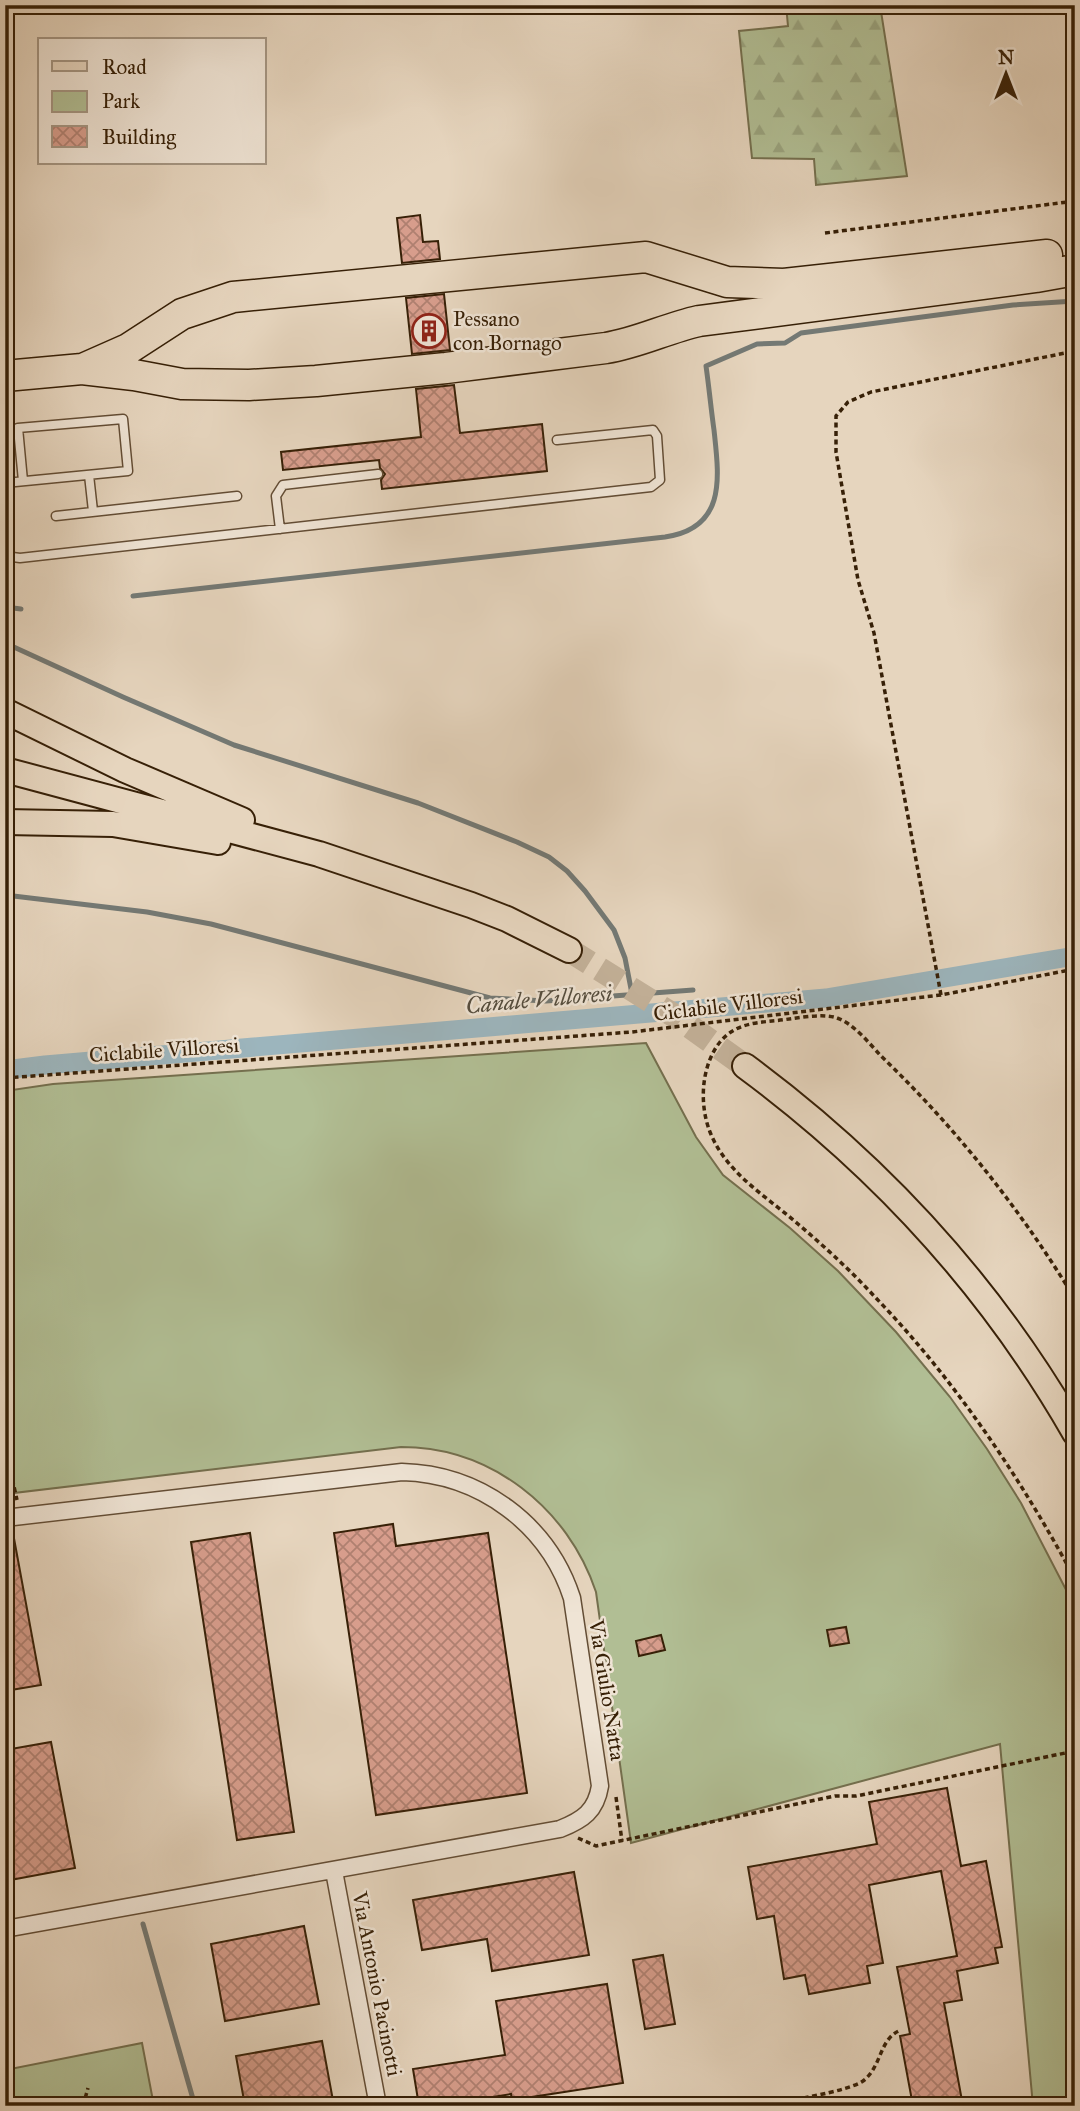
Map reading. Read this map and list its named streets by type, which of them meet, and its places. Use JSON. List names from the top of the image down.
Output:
{
  "streets": {
    "street": ["Via Giulio Natta", "Via Antonio Pacinotti"],
    "path": ["Ciclabile Villoresi"]
  },
  "crossings": [
    ["Via Giulio Natta", "Via Antonio Pacinotti"]
  ],
  "water": ["Canale Villoresi"],
  "places": {
    "building": ["Pessano con Bornago"]
  },
  "legend": ["Road", "Park", "Building"],
  "north": "top"
}
